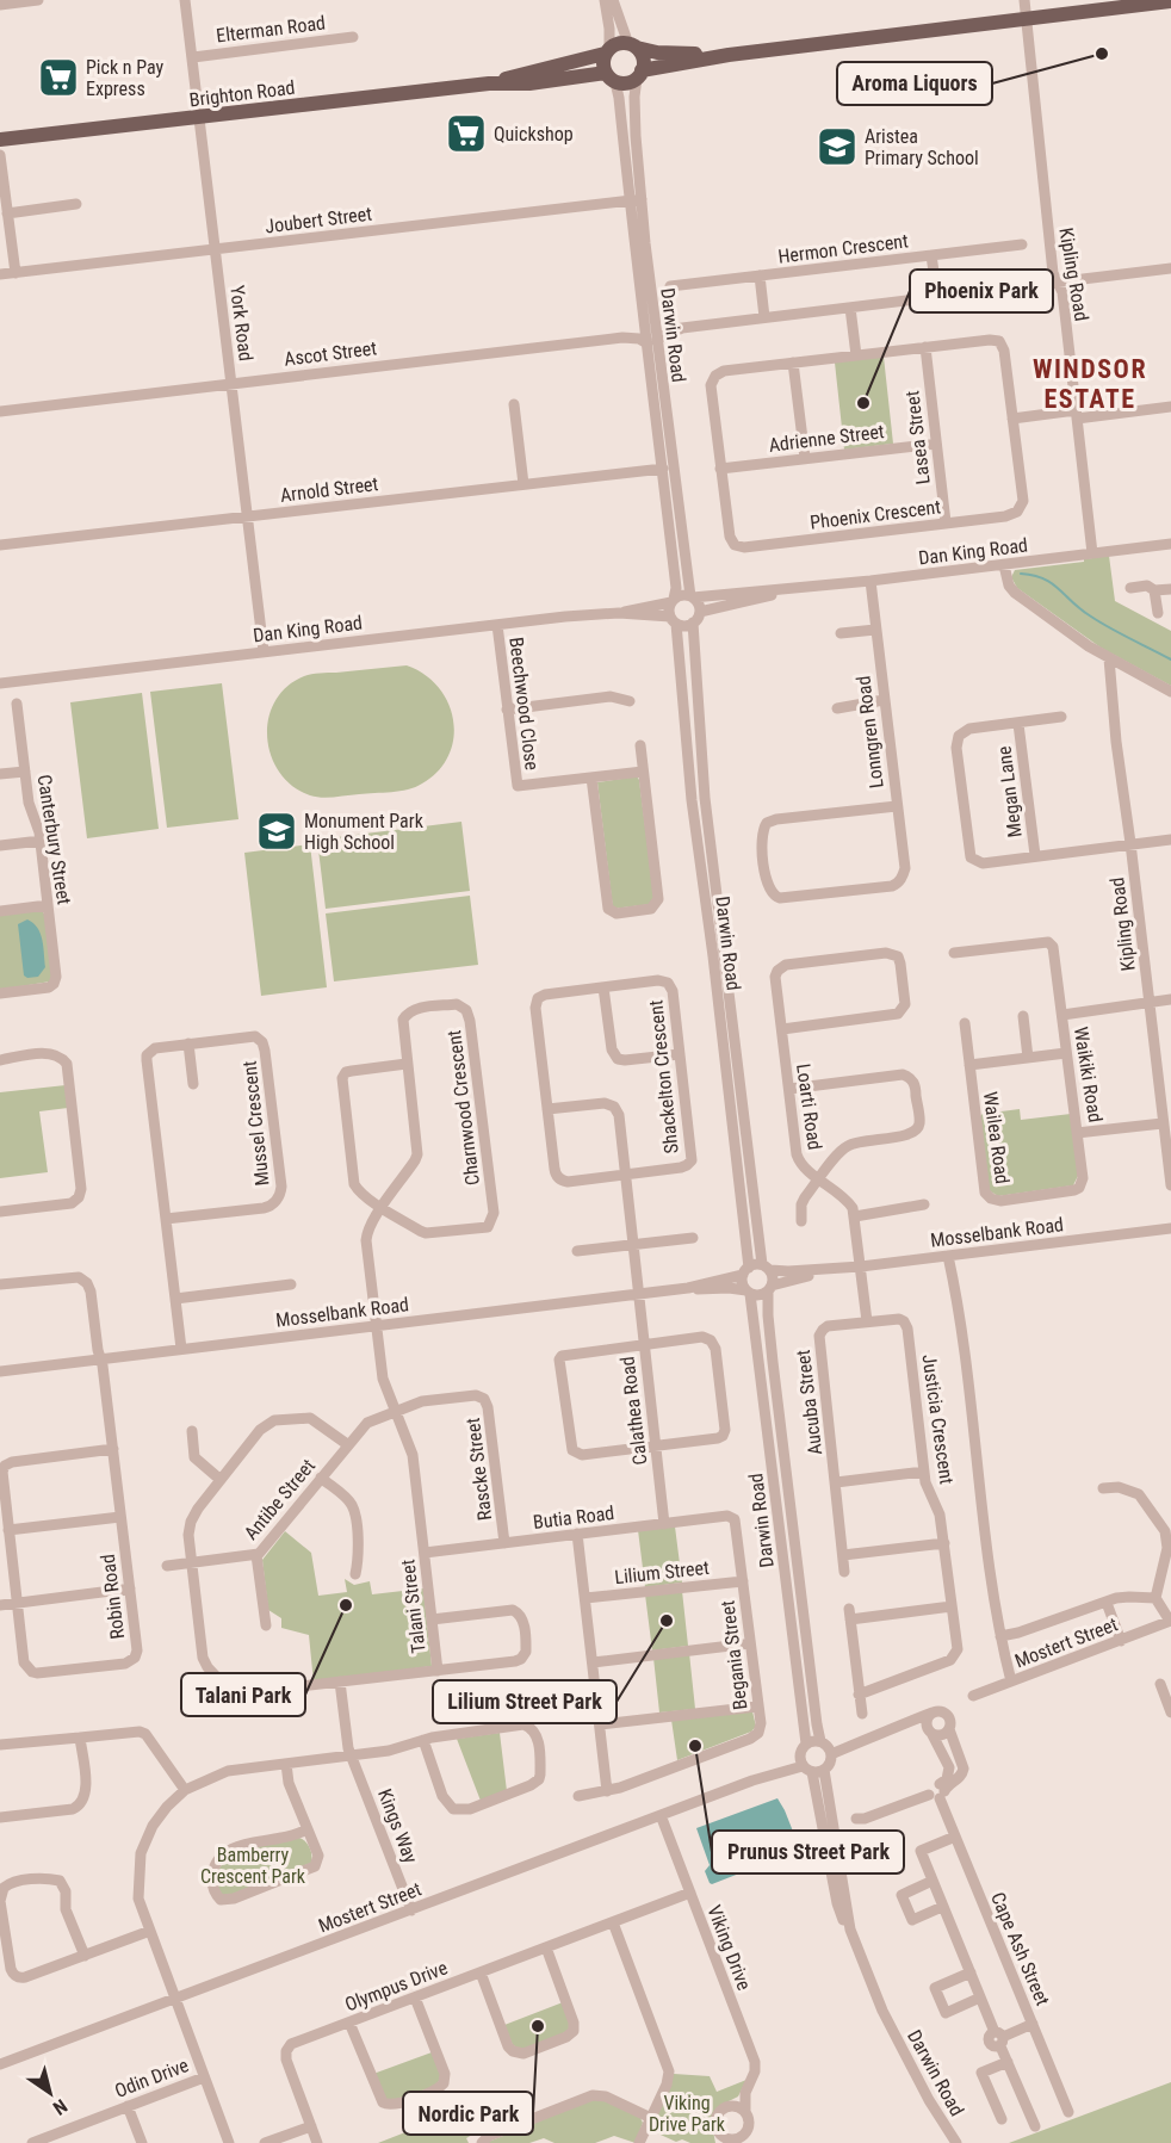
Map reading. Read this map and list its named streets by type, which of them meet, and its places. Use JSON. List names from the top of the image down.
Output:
{
  "streets": {
    "main road": ["Brighton Road"],
    "street": [
      "Elterman Road",
      "Joubert Street",
      "Hermon Crescent",
      "Kipling Road",
      "York Road",
      "Darwin Road",
      "Ascot Street",
      "Adrienne Street",
      "Lasea Street",
      "Arnold Street",
      "Phoenix Crescent",
      "Dan King Road",
      "Beechwood Close",
      "Lonngren Road",
      "Megan Lane",
      "Canterbury Street",
      "Waikiki Road",
      "Shackelton Crescent",
      "Loarti Road",
      "Charnwood Crescent",
      "Mussel Crescent",
      "Wailea Road",
      "Mosselbank Road",
      "Aucuba Street",
      "Calathea Road",
      "Justicia Crescent",
      "Rascke Street",
      "Antibe Street",
      "Butia Road",
      "Lilium Street",
      "Robin Road",
      "Talani Street",
      "Mostert Street",
      "Begania Street",
      "Kings Way",
      "Viking Drive",
      "Cape Ash Street",
      "Olympus Drive",
      "Odin Drive"
    ]
  },
  "crossings": [
    ["Elterman Road", "York Road"],
    ["Brighton Road", "York Road"],
    ["Brighton Road", "Darwin Road"],
    ["Joubert Street", "York Road"],
    ["Joubert Street", "Darwin Road"],
    ["Kipling Road", "Dan King Road"],
    ["Kipling Road", "Waikiki Road"],
    ["York Road", "Ascot Street"],
    ["York Road", "Arnold Street"],
    ["York Road", "Dan King Road"],
    ["Darwin Road", "Ascot Street"],
    ["Darwin Road", "Arnold Street"],
    ["Darwin Road", "Dan King Road"],
    ["Darwin Road", "Mosselbank Road"],
    ["Darwin Road", "Mostert Street"],
    ["Adrienne Street", "Lasea Street"],
    ["Adrienne Street", "Phoenix Crescent"],
    ["Lasea Street", "Phoenix Crescent"],
    ["Dan King Road", "Beechwood Close"],
    ["Dan King Road", "Lonngren Road"],
    ["Waikiki Road", "Wailea Road"],
    ["Shackelton Crescent", "Calathea Road"],
    ["Charnwood Crescent", "Talani Street"],
    ["Mussel Crescent", "Mosselbank Road"],
    ["Mosselbank Road", "Calathea Road"],
    ["Mosselbank Road", "Robin Road"],
    ["Mosselbank Road", "Talani Street"],
    ["Aucuba Street", "Justicia Crescent"],
    ["Calathea Road", "Butia Road"],
    ["Rascke Street", "Antibe Street"],
    ["Rascke Street", "Butia Road"],
    ["Rascke Street", "Talani Street"],
    ["Antibe Street", "Talani Street"],
    ["Butia Road", "Talani Street"],
    ["Butia Road", "Begania Street"],
    ["Lilium Street", "Begania Street"],
    ["Talani Street", "Kings Way"],
    ["Mostert Street", "Kings Way"],
    ["Mostert Street", "Viking Drive"],
    ["Viking Drive", "Olympus Drive"]
  ],
  "districts": ["WINDSOR ESTATE"],
  "parks": ["Bamberry Crescent Park", "Viking Drive Park"],
  "places": {
    "other": [
      "Aroma Liquors",
      "Phoenix Park",
      "Talani Park",
      "Lilium Street Park",
      "Prunus Street Park",
      "Nordic Park"
    ],
    "supermarket": ["Pick n Pay Express", "Quickshop"],
    "school or university": ["Aristea Primary School", "Monument Park High School"]
  },
  "north": "bottom right"
}
